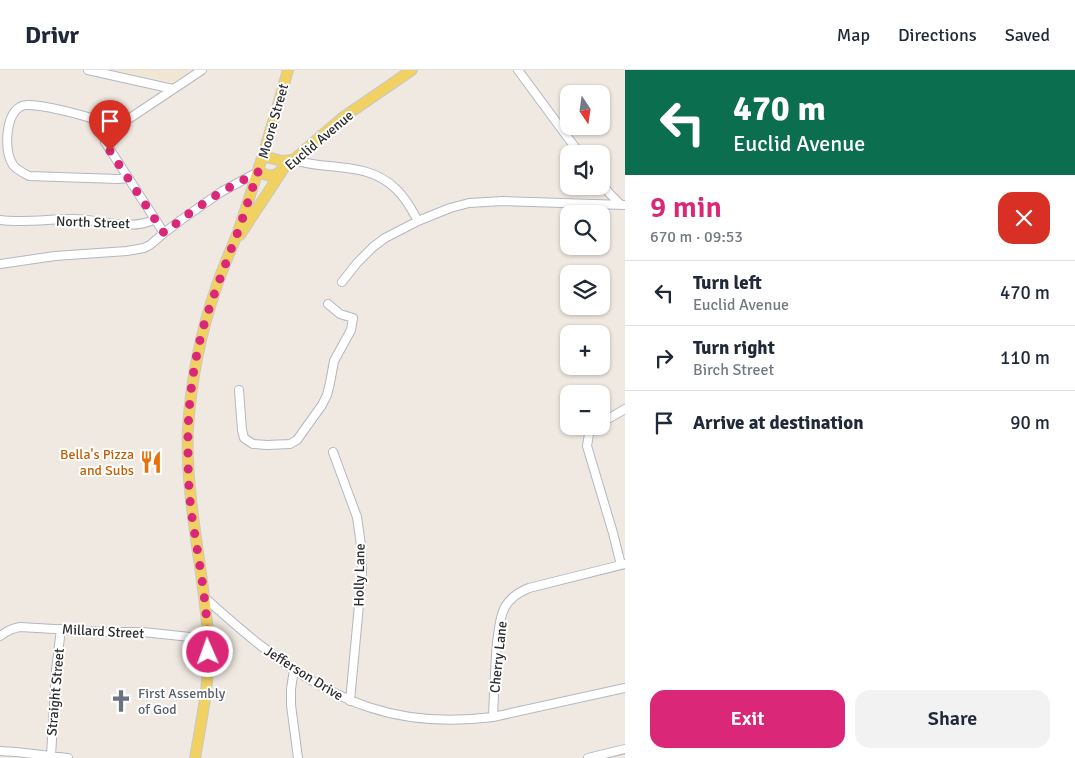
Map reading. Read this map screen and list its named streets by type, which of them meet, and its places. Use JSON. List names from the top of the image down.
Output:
{
  "streets": {
    "main road": ["Moore Street", "Euclid Avenue"],
    "street": [
      "North Street",
      "Holly Lane",
      "Millard Street",
      "Cherry Lane",
      "Jefferson Drive",
      "Straight Street"
    ]
  },
  "crossings": [
    ["Moore Street", "Euclid Avenue"],
    ["Holly Lane", "Jefferson Drive"],
    ["Millard Street", "Straight Street"],
    ["Cherry Lane", "Jefferson Drive"]
  ],
  "places": {
    "restaurant": ["Bella's Pizza and Subs"],
    "church": ["First Assembly of God"]
  },
  "north": "bottom",
  "page": {
    "header": "Drivr",
    "nav": ["Map", "Directions", "Saved"],
    "turn": ["470 m", "Euclid Avenue"],
    "map_buttons": ["+", "−"],
    "heading": ["9 min", "670 m · 09:53"],
    "list": [
      {
        "name": "Turn left",
        "note": "Euclid Avenue",
        "value": "470 m"
      },
      {
        "name": "Turn right",
        "note": "Birch Street",
        "value": "110 m"
      },
      {
        "name": "Arrive at destination",
        "value": "90 m"
      }
    ],
    "buttons": ["Exit", "Share"]
  }
}
